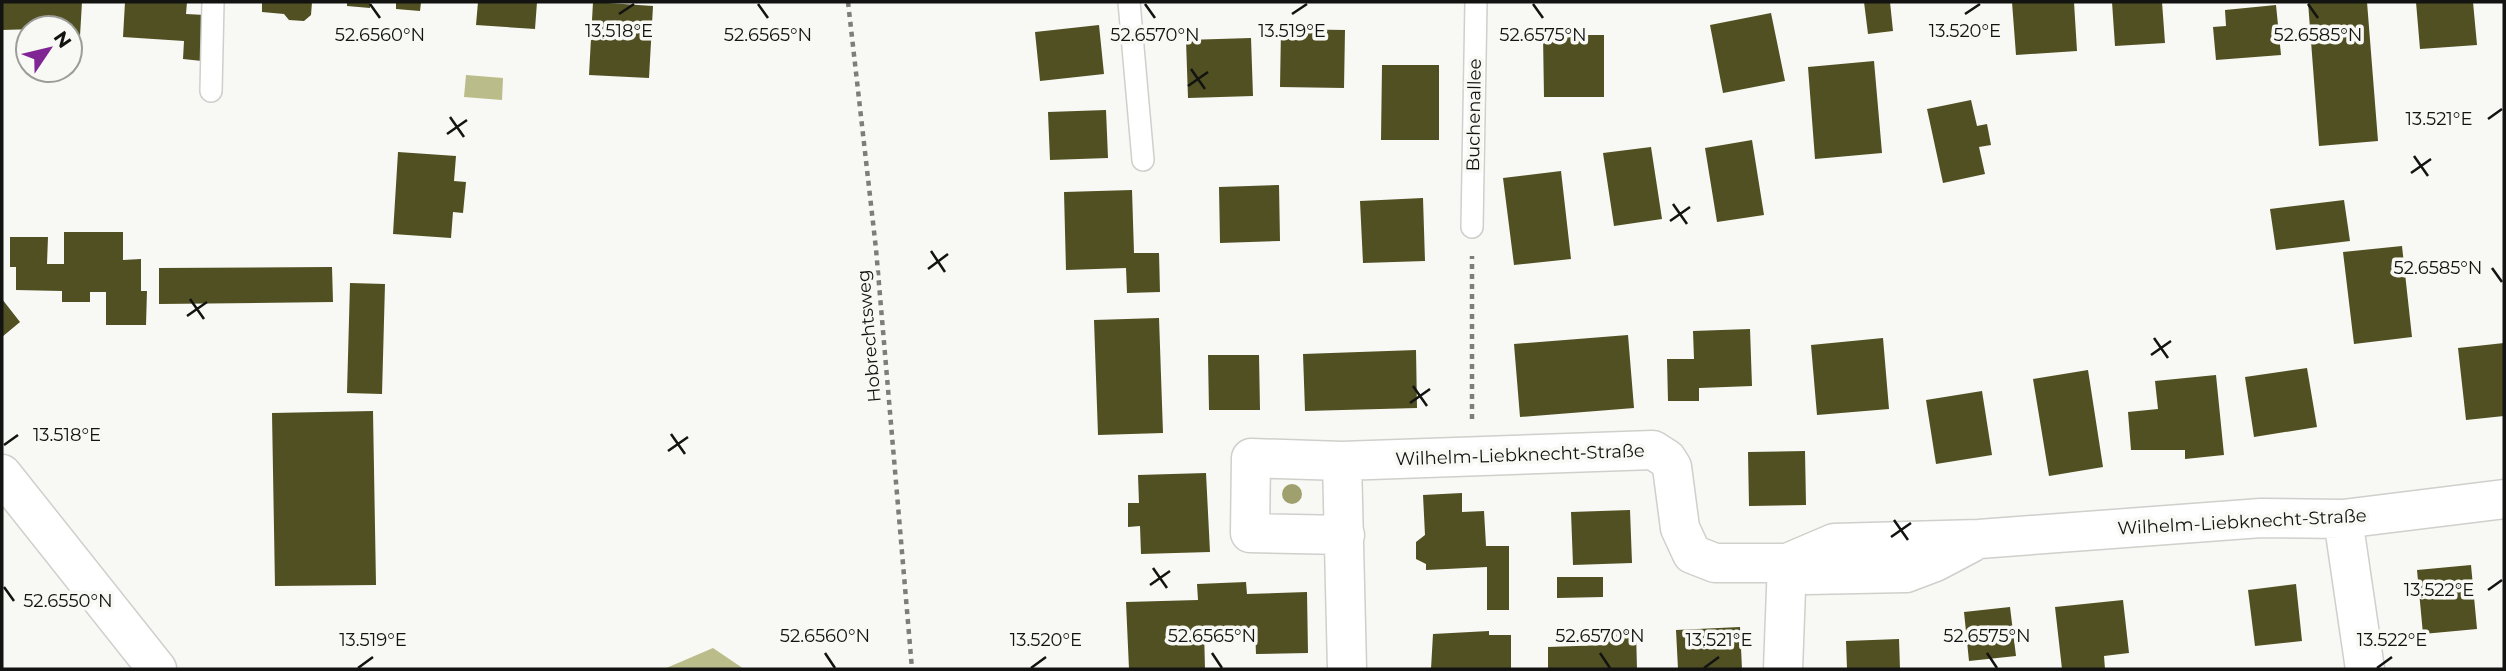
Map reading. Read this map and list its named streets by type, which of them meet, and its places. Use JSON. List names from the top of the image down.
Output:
{
  "streets": {
    "street": ["Wilhelm-Liebknecht-Straße"],
    "lane": ["Buchenallee"],
    "path": ["Hobrechtsweg"]
  },
  "north": "top right",
  "coordinates": [
    "13.518°E",
    "13.519°E",
    "13.520°E",
    "52.6560°N",
    "52.6565°N",
    "52.6570°N",
    "52.6575°N",
    "52.6585°N",
    "13.521°E",
    "13.522°E",
    "52.6550°N"
  ]
}
